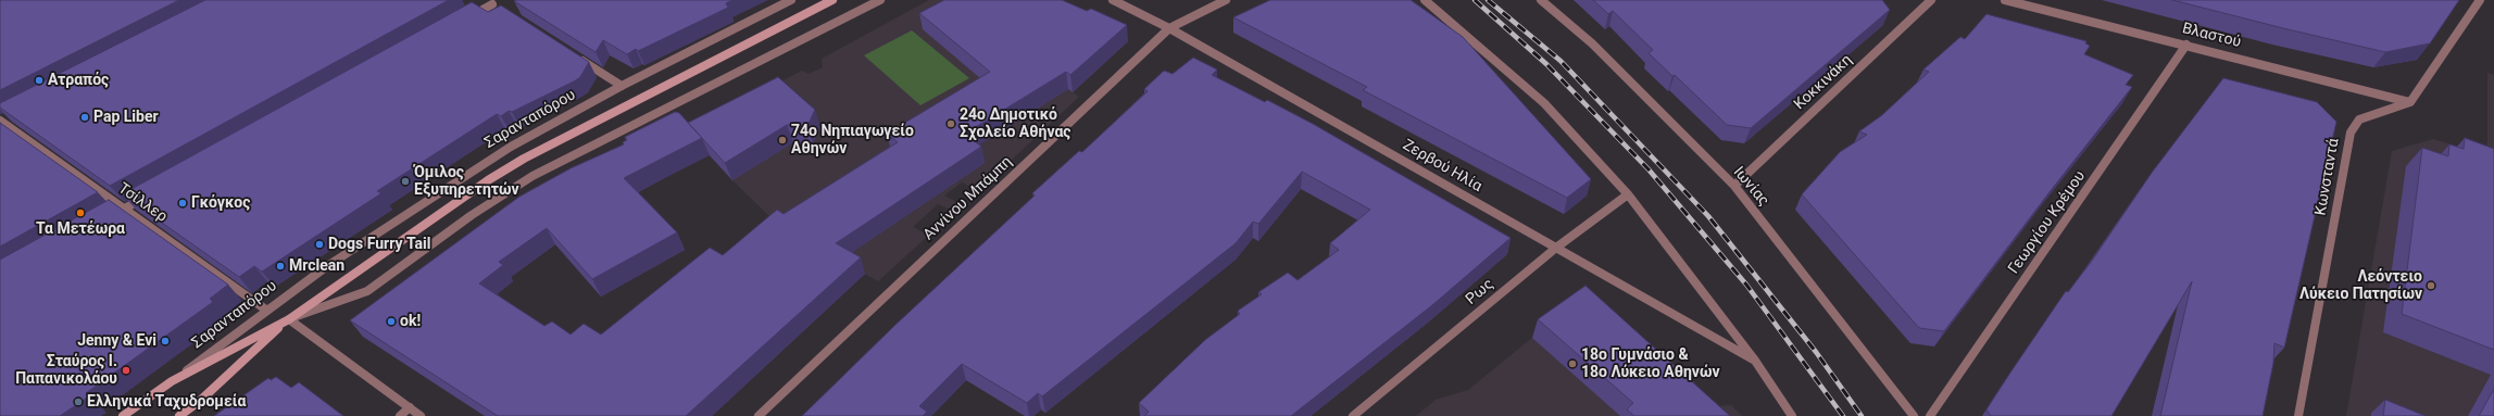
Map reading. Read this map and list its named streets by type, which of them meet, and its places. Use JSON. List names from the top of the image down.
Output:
{
  "streets": {
    "street": [
      "Βλαστού",
      "Κοκκινάκη",
      "Σαρανταπόρου",
      "Ζερβού Ηλία",
      "Κωνσταντά",
      "Ιωνίας",
      "Αννίνου Μπάμπη",
      "Τσίλλερ",
      "Γεωργίου Κρέμου",
      "Ρως"
    ]
  },
  "crossings": [
    ["Βλαστού", "Κωνσταντά"],
    ["Βλαστού", "Γεωργίου Κρέμου"],
    ["Κοκκινάκη", "Ιωνίας"],
    ["Σαρανταπόρου", "Τσίλλερ"],
    ["Ζερβού Ηλία", "Αννίνου Μπάμπη"],
    ["Ζερβού Ηλία", "Ρως"]
  ],
  "places": [
    "Ατραπός",
    "Pap Liber",
    "24ο Δημοτικό Σχολείο Αθήνας",
    "74ο Νηπιαγωγείο Αθηνών",
    "Όμιλος Εξυπηρετητών",
    "Γκόγκος",
    "Τα Μετέωρα",
    "Dogs Furry Tail",
    "Mrclean",
    "Λεόντειο Λύκειο Πατησίων",
    "ok!",
    "Jenny & Evi",
    "18ο Γυμνάσιο & 18ο Λύκειο Αθηνών",
    "Σταύρος Ι. Παπανικολάου",
    "Ελληνικά Ταχυδρομεία"
  ]
}
